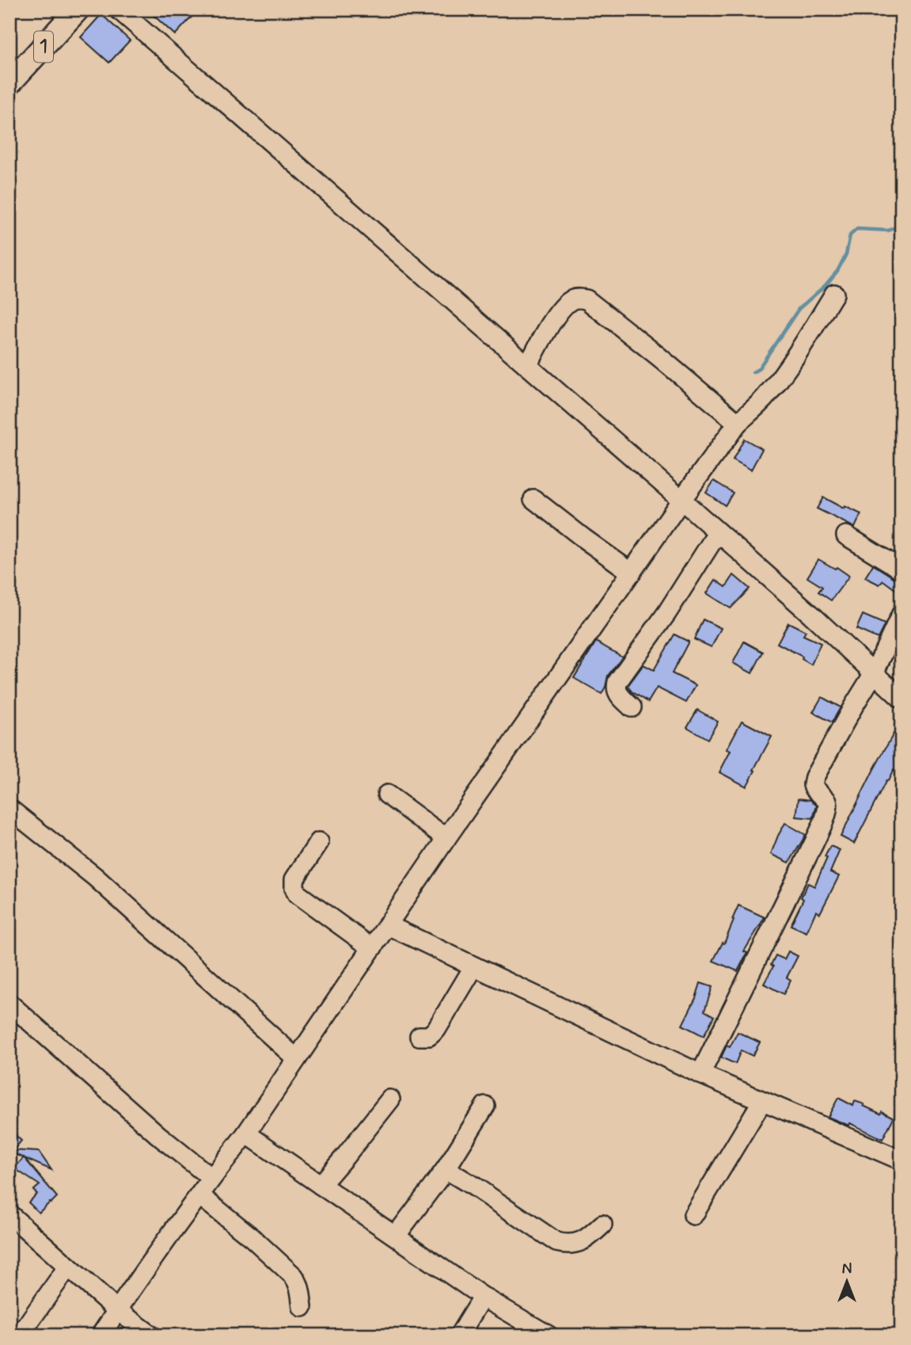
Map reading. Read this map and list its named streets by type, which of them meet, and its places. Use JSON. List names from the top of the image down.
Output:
{
  "streets": {
    "main road": ["1"]
  },
  "north": "top"
}
